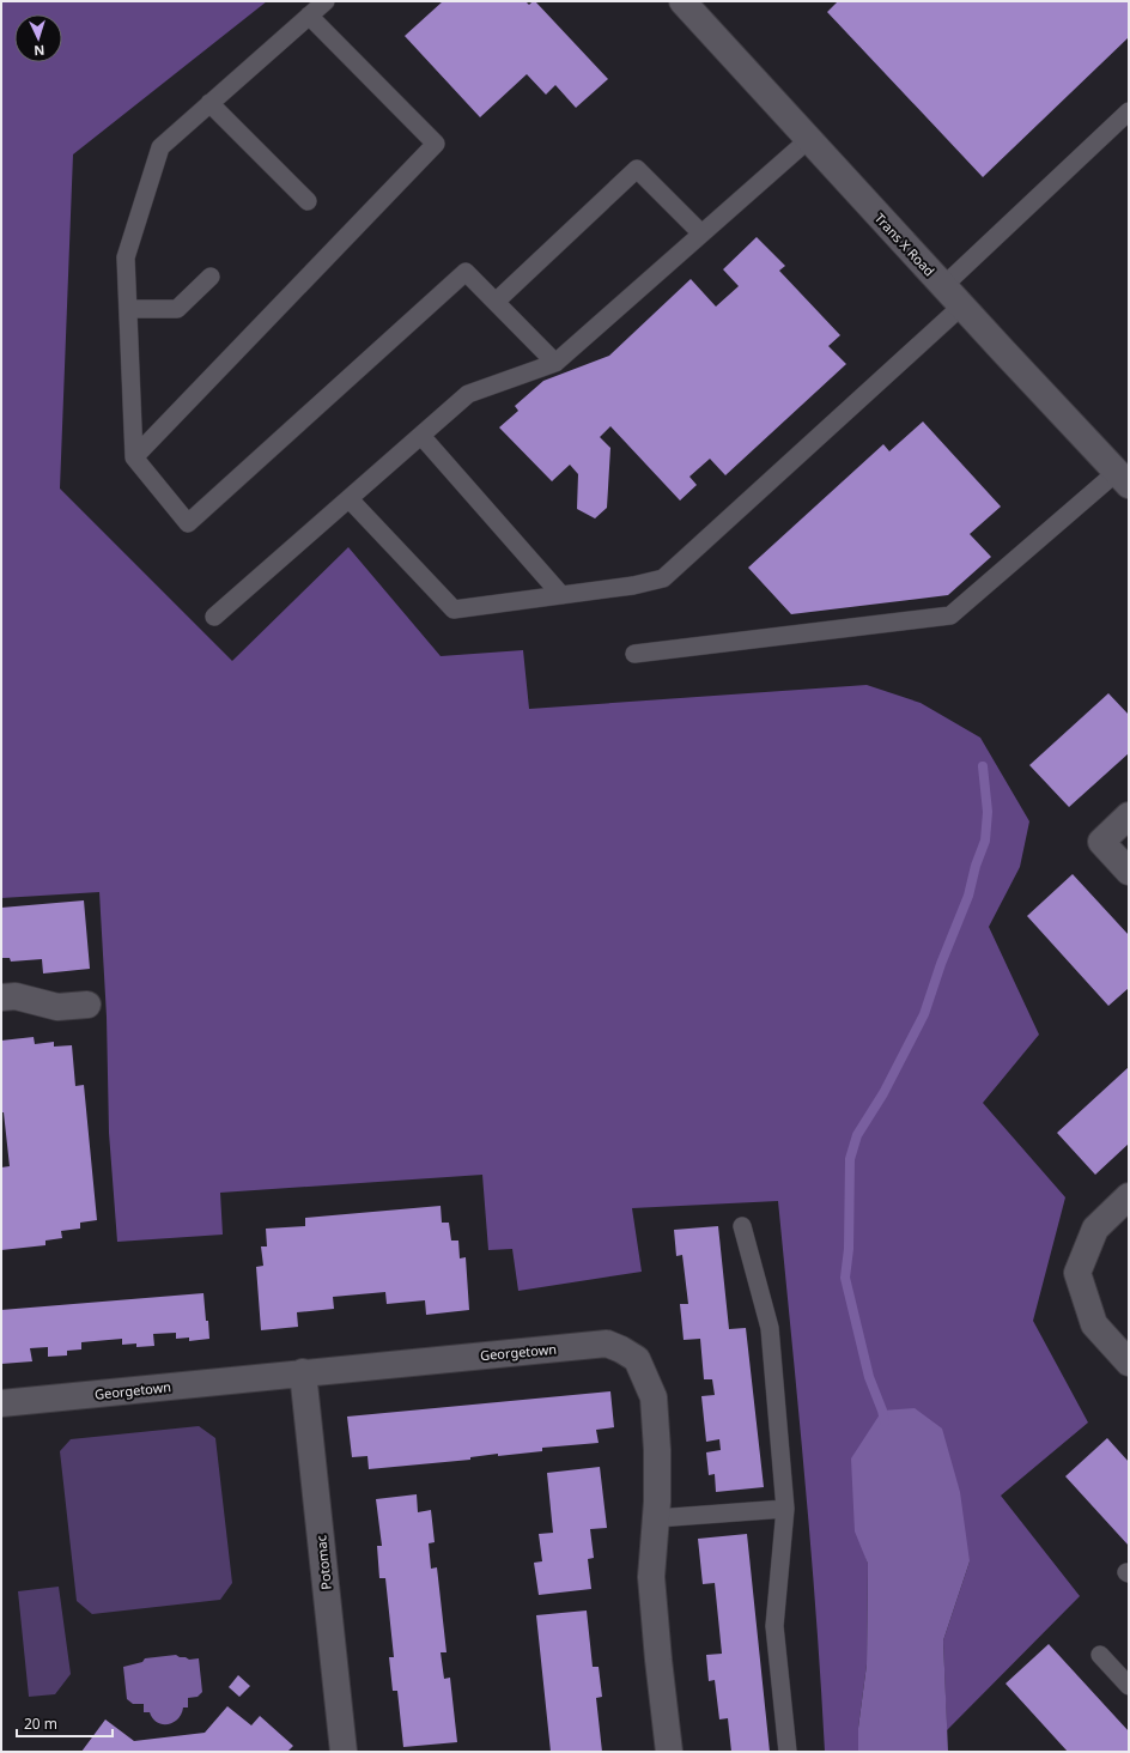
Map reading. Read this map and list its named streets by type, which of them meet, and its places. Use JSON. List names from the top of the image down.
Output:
{
  "streets": {
    "street": ["Trans X Road", "Georgetown", "Potomac"]
  },
  "crossings": [
    ["Georgetown", "Potomac"]
  ],
  "scale_bar": "20 m",
  "north": "bottom"
}
